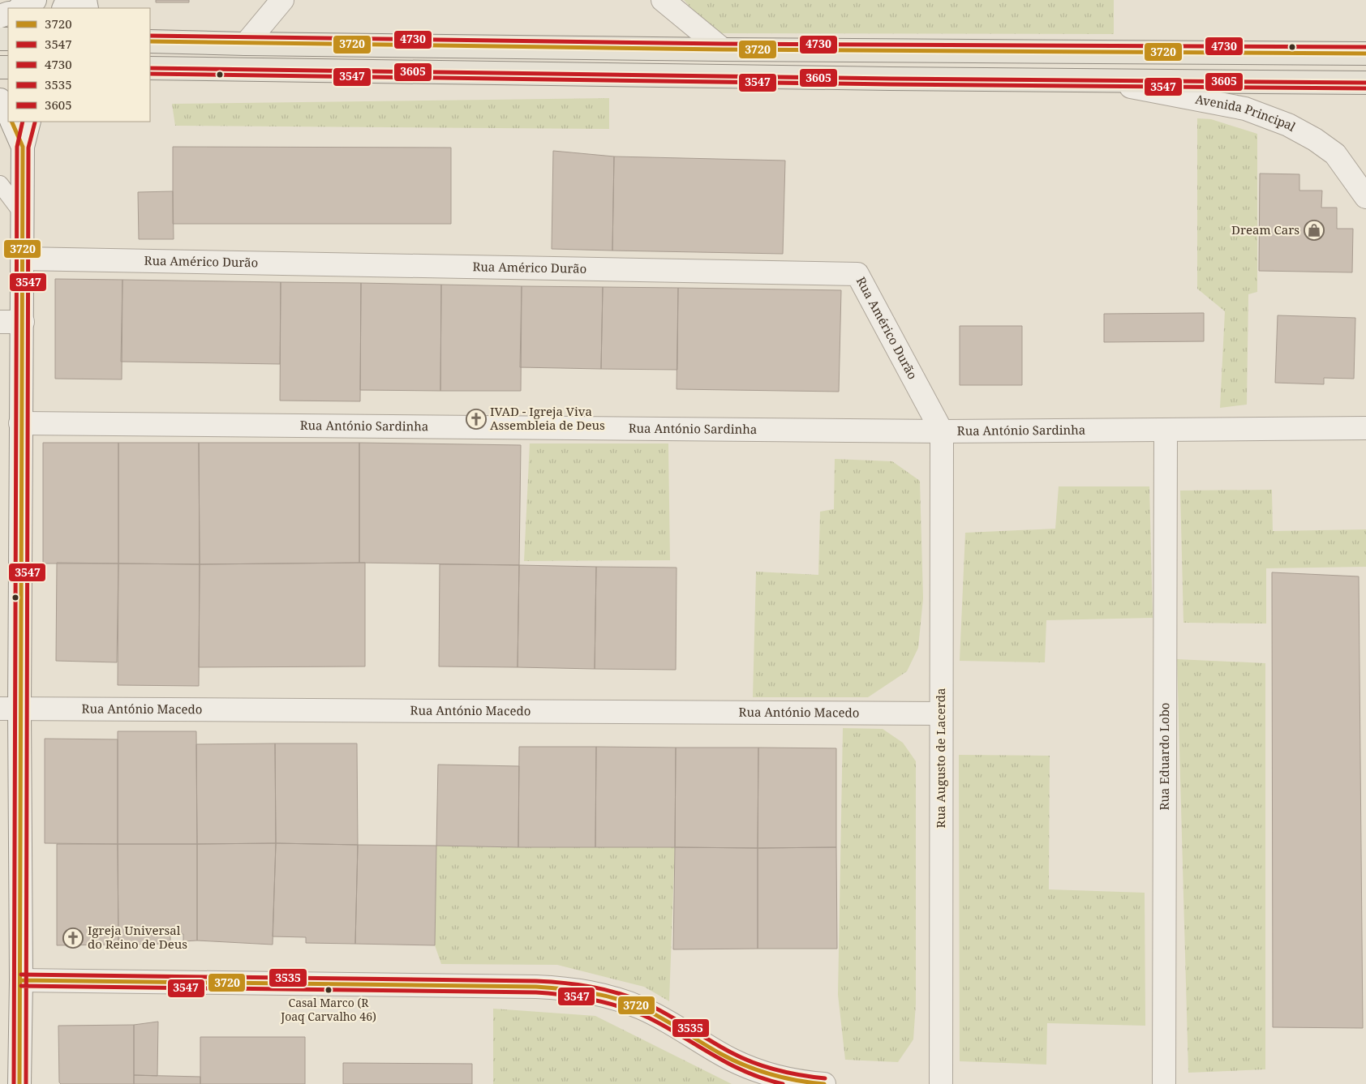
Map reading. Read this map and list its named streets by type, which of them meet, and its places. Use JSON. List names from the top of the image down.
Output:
{
  "streets": {
    "street": [
      "Avenida Principal",
      "Rua Américo Durão",
      "Rua António Sardinha",
      "Rua António Macedo",
      "Rua Eduardo Lobo",
      "Rua Augusto de Lacerda"
    ]
  },
  "crossings": [
    ["Rua Américo Durão", "Rua António Sardinha"],
    ["Rua Américo Durão", "Rua Augusto de Lacerda"],
    ["Rua António Sardinha", "Rua Eduardo Lobo"],
    ["Rua António Sardinha", "Rua Augusto de Lacerda"],
    ["Rua António Macedo", "Rua Augusto de Lacerda"]
  ],
  "places": {
    "shop": ["Dream Cars"],
    "church": ["IVAD - Igreja Viva Assembleia de Deus", "Igreja Universal do Reino de Deus"],
    "other": ["Casal Marco (R Joaq Carvalho 46)"]
  },
  "lines": [
    "transit line 4730",
    "transit line 3720",
    "transit line 3605",
    "transit line 3547",
    "transit line 3535"
  ],
  "legend": [
    "3720",
    "3547",
    "4730",
    "3535",
    "3605"
  ]
}
